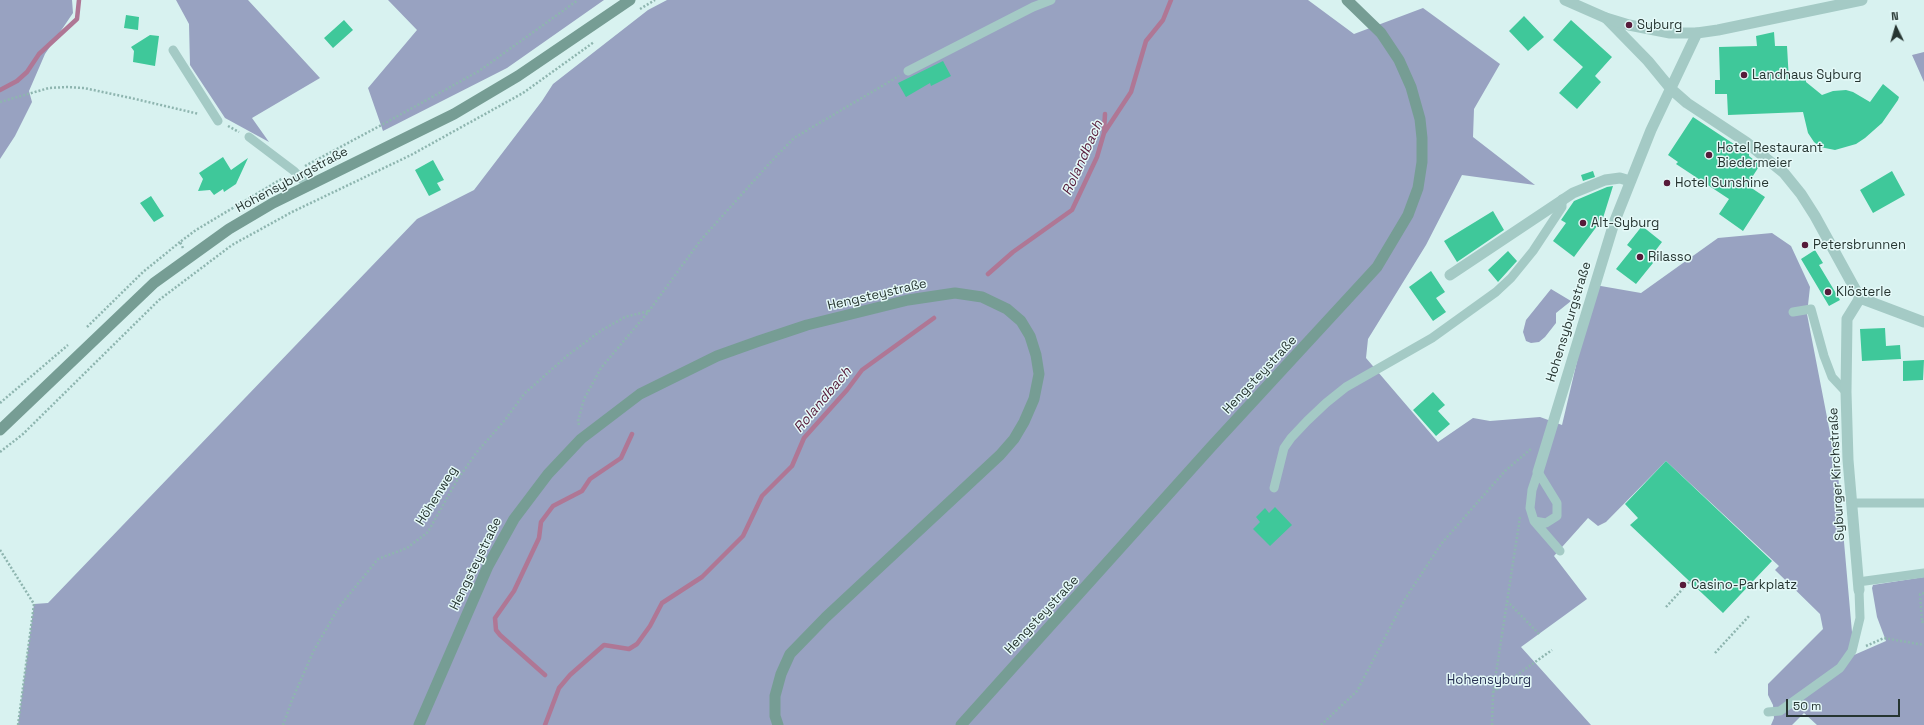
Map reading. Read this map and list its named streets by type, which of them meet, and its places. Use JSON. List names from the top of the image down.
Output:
{
  "streets": {
    "main road": ["Hohensyburgstraße", "Hengsteystraße"],
    "street": ["Syburger Kirchstraße"],
    "path": ["Höhenweg"]
  },
  "water": ["Rolandbach"],
  "parks": ["Hohensyburg"],
  "places": [
    "Syburg",
    "Landhaus Syburg",
    "Hotel Restaurant Biedermeier",
    "Hotel Sunshine",
    "Alt-Syburg",
    "Petersbrunnen",
    "Rilasso",
    "Klösterle",
    "Casino-Parkplatz"
  ],
  "scale_bar": "50 m",
  "north": "top"
}
